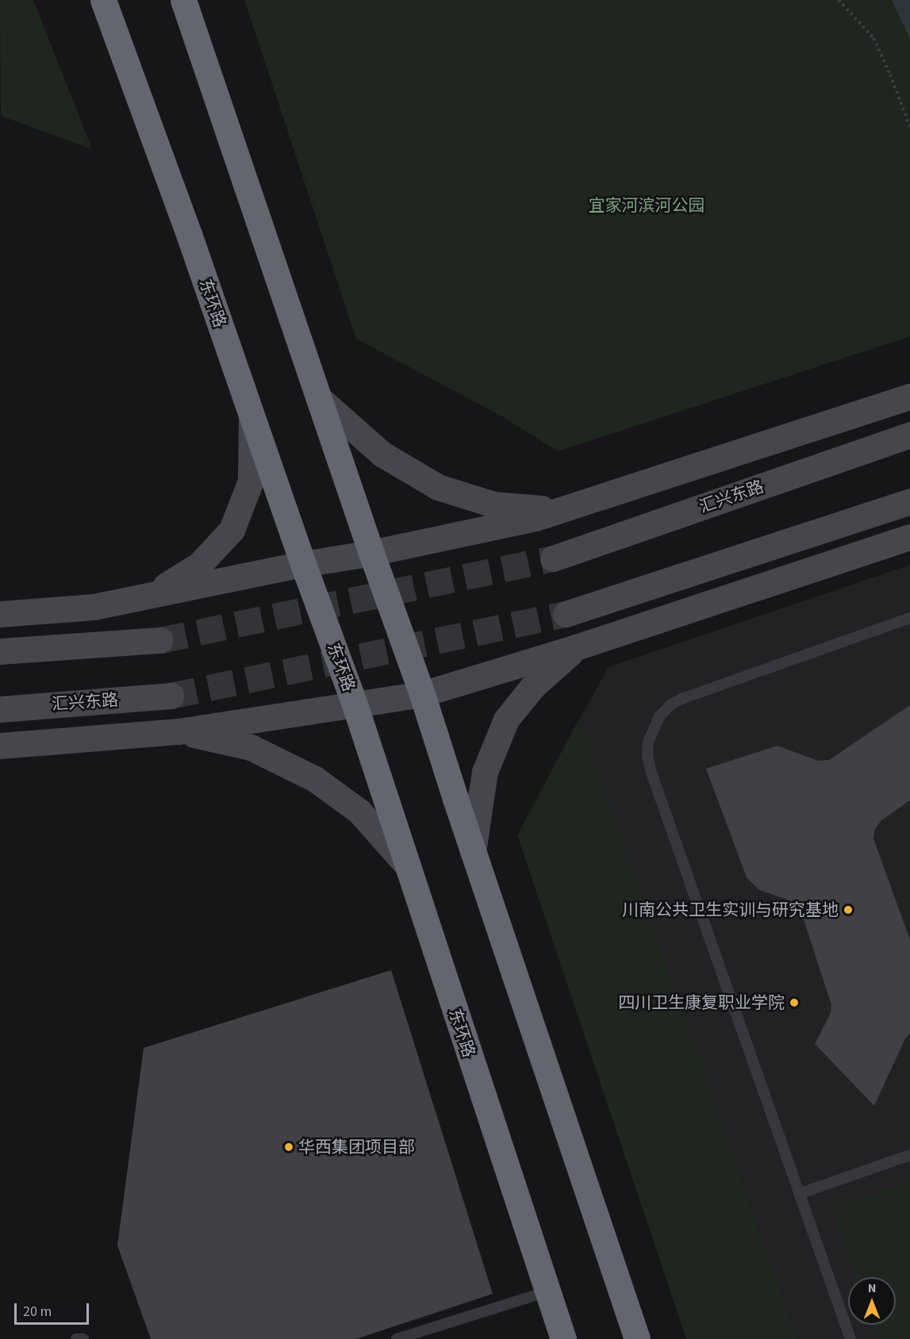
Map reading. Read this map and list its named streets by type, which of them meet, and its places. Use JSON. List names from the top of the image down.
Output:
{
  "streets": {
    "highway": ["东环路"],
    "main road": ["汇兴东路"]
  },
  "parks": ["宜家河滨河公园"],
  "places": ["川南公共卫生实训与研究基地", "四川卫生康复职业学院", "华西集团项目部"],
  "scale_bar": "20 m",
  "north": "top"
}
